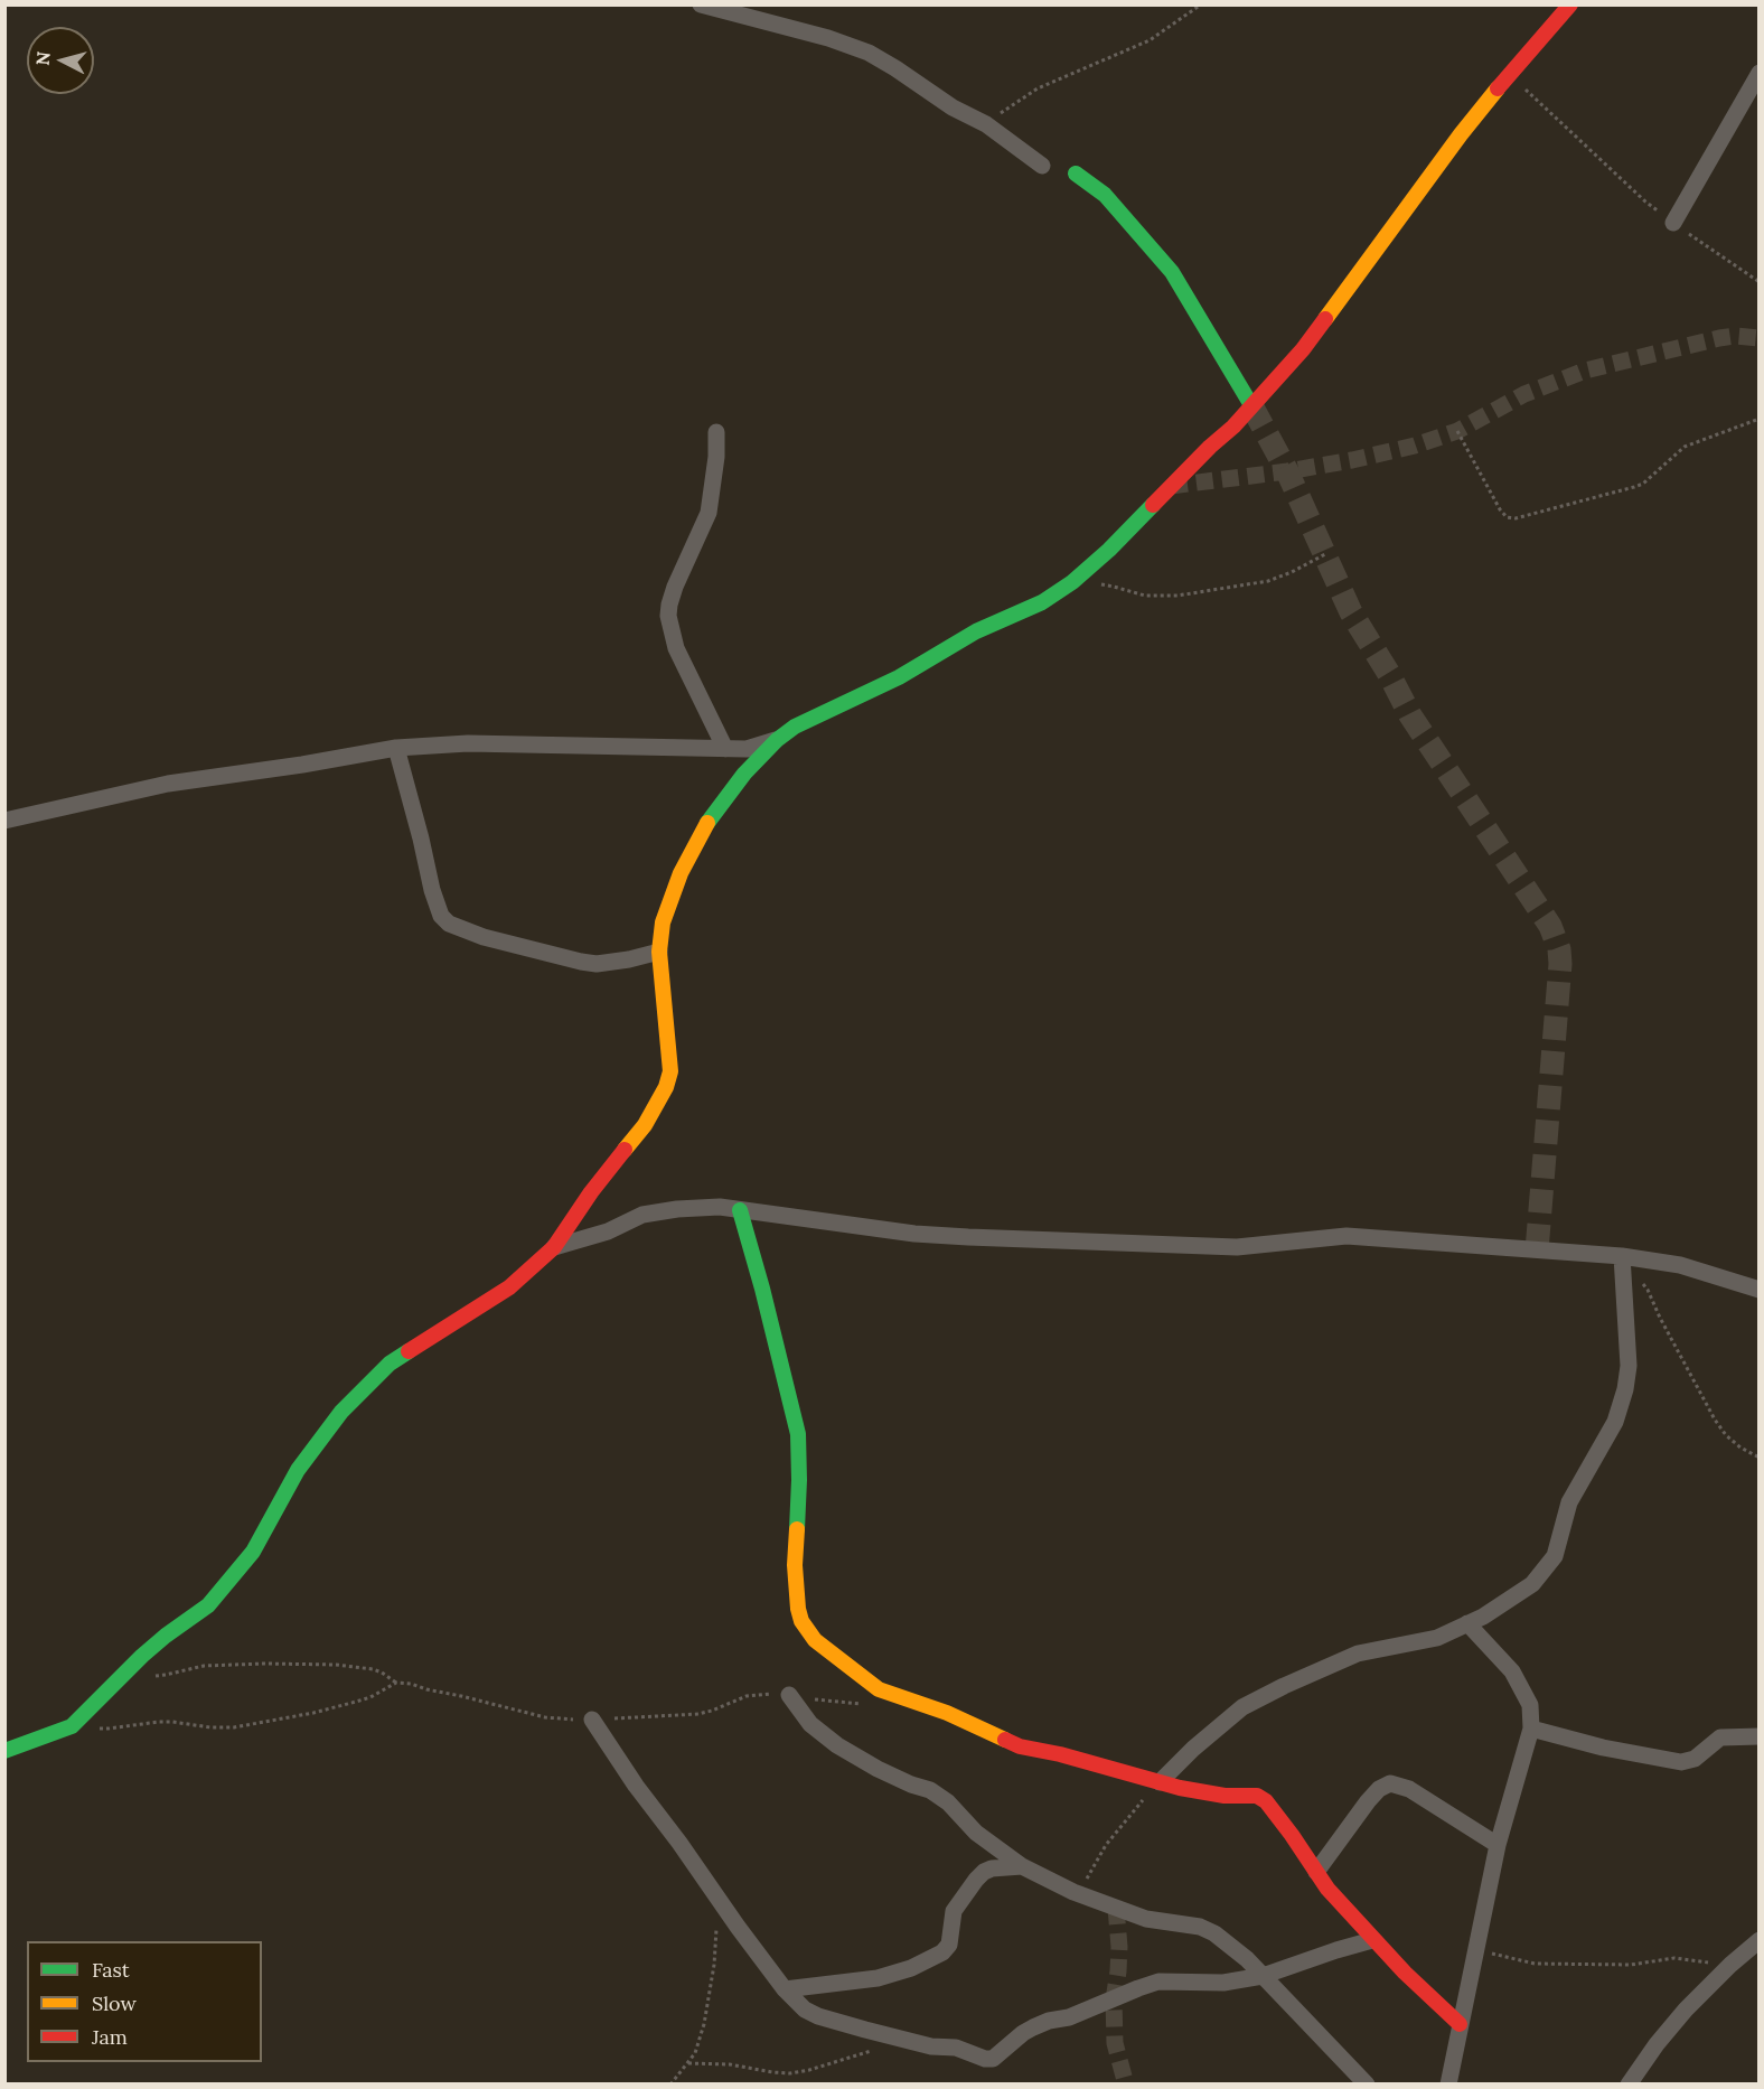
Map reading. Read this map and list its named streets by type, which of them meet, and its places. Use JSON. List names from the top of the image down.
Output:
{
  "legend": ["Fast", "Slow", "Jam"],
  "north": "left"
}
